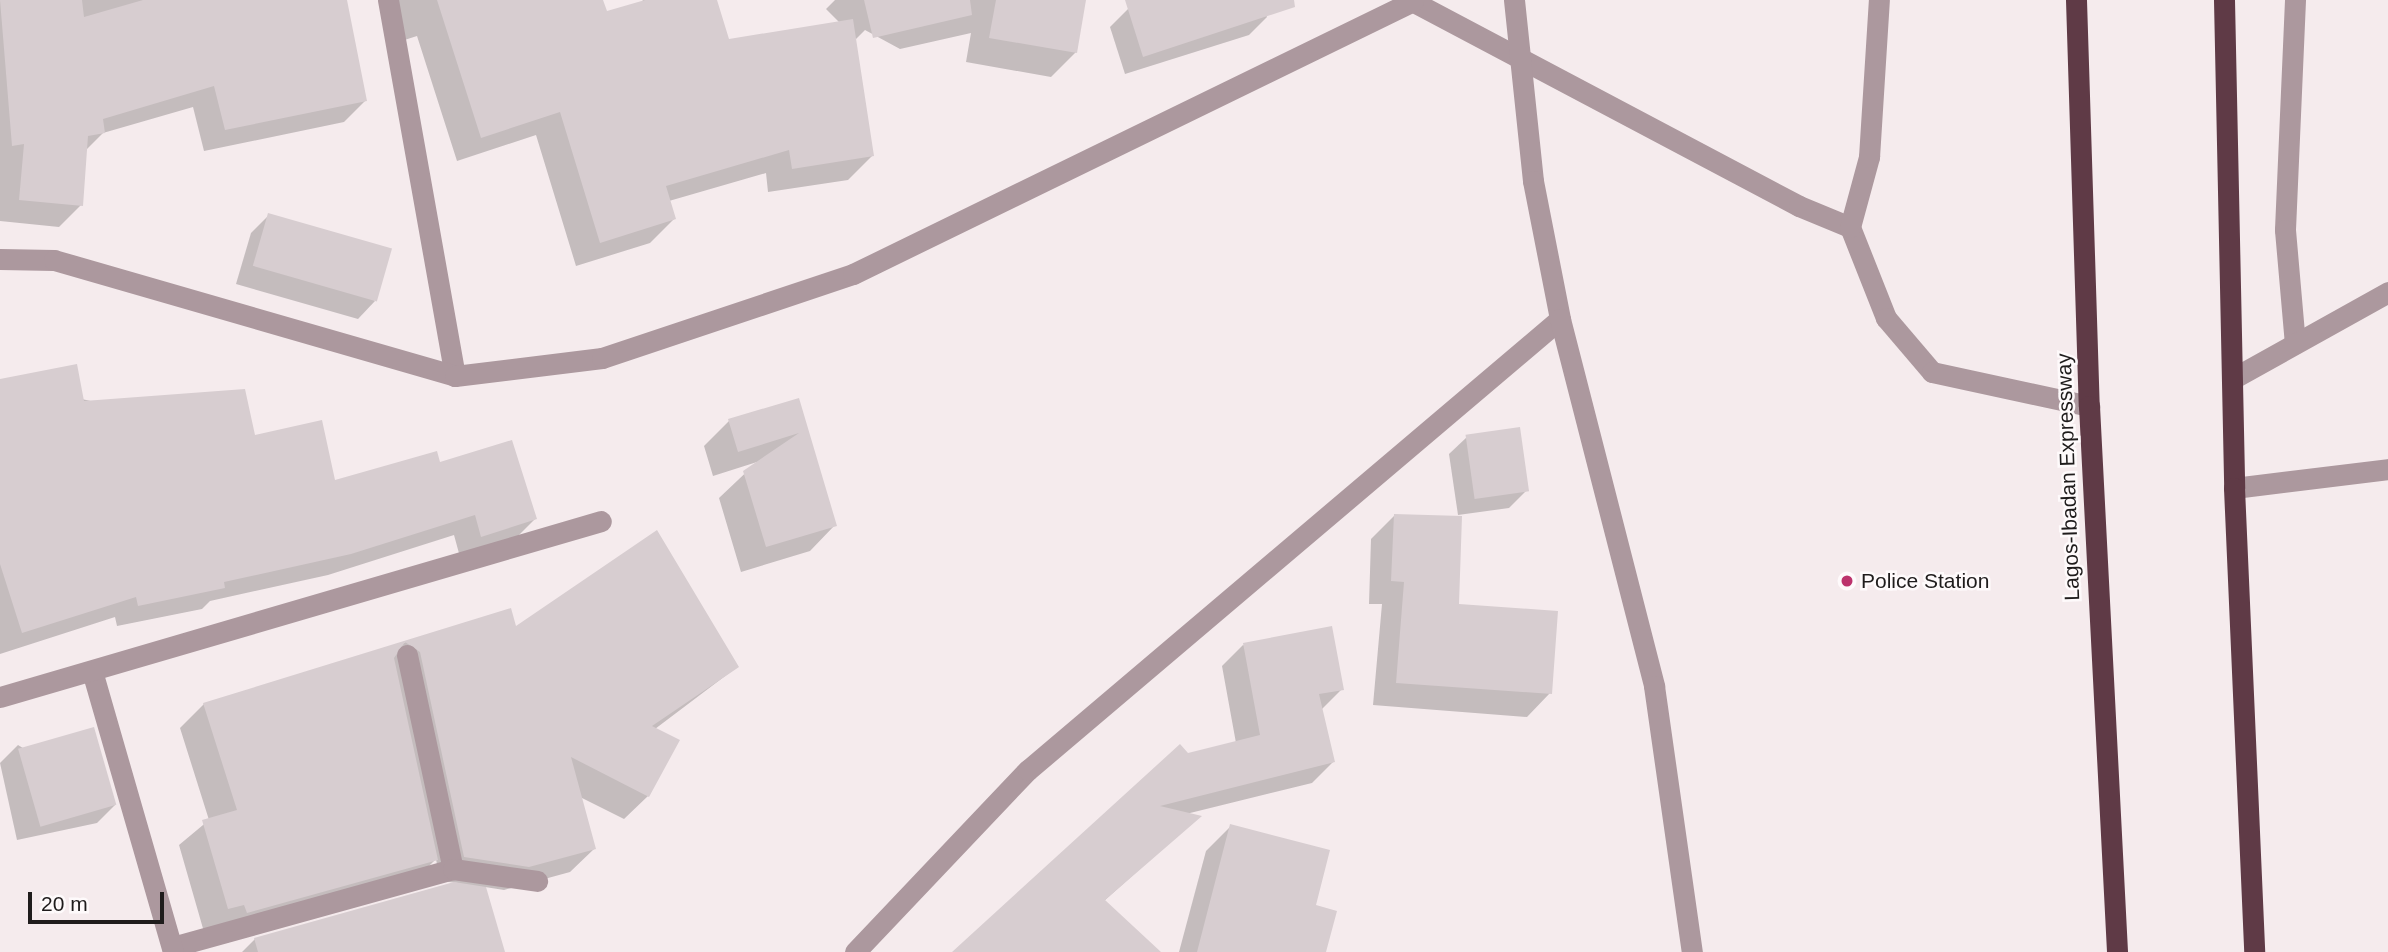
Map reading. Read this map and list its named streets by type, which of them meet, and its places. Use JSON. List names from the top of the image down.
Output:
{
  "streets": {
    "highway": ["Lagos-Ibadan Expressway"]
  },
  "places": ["Police Station"],
  "scale_bar": "20 m"
}
